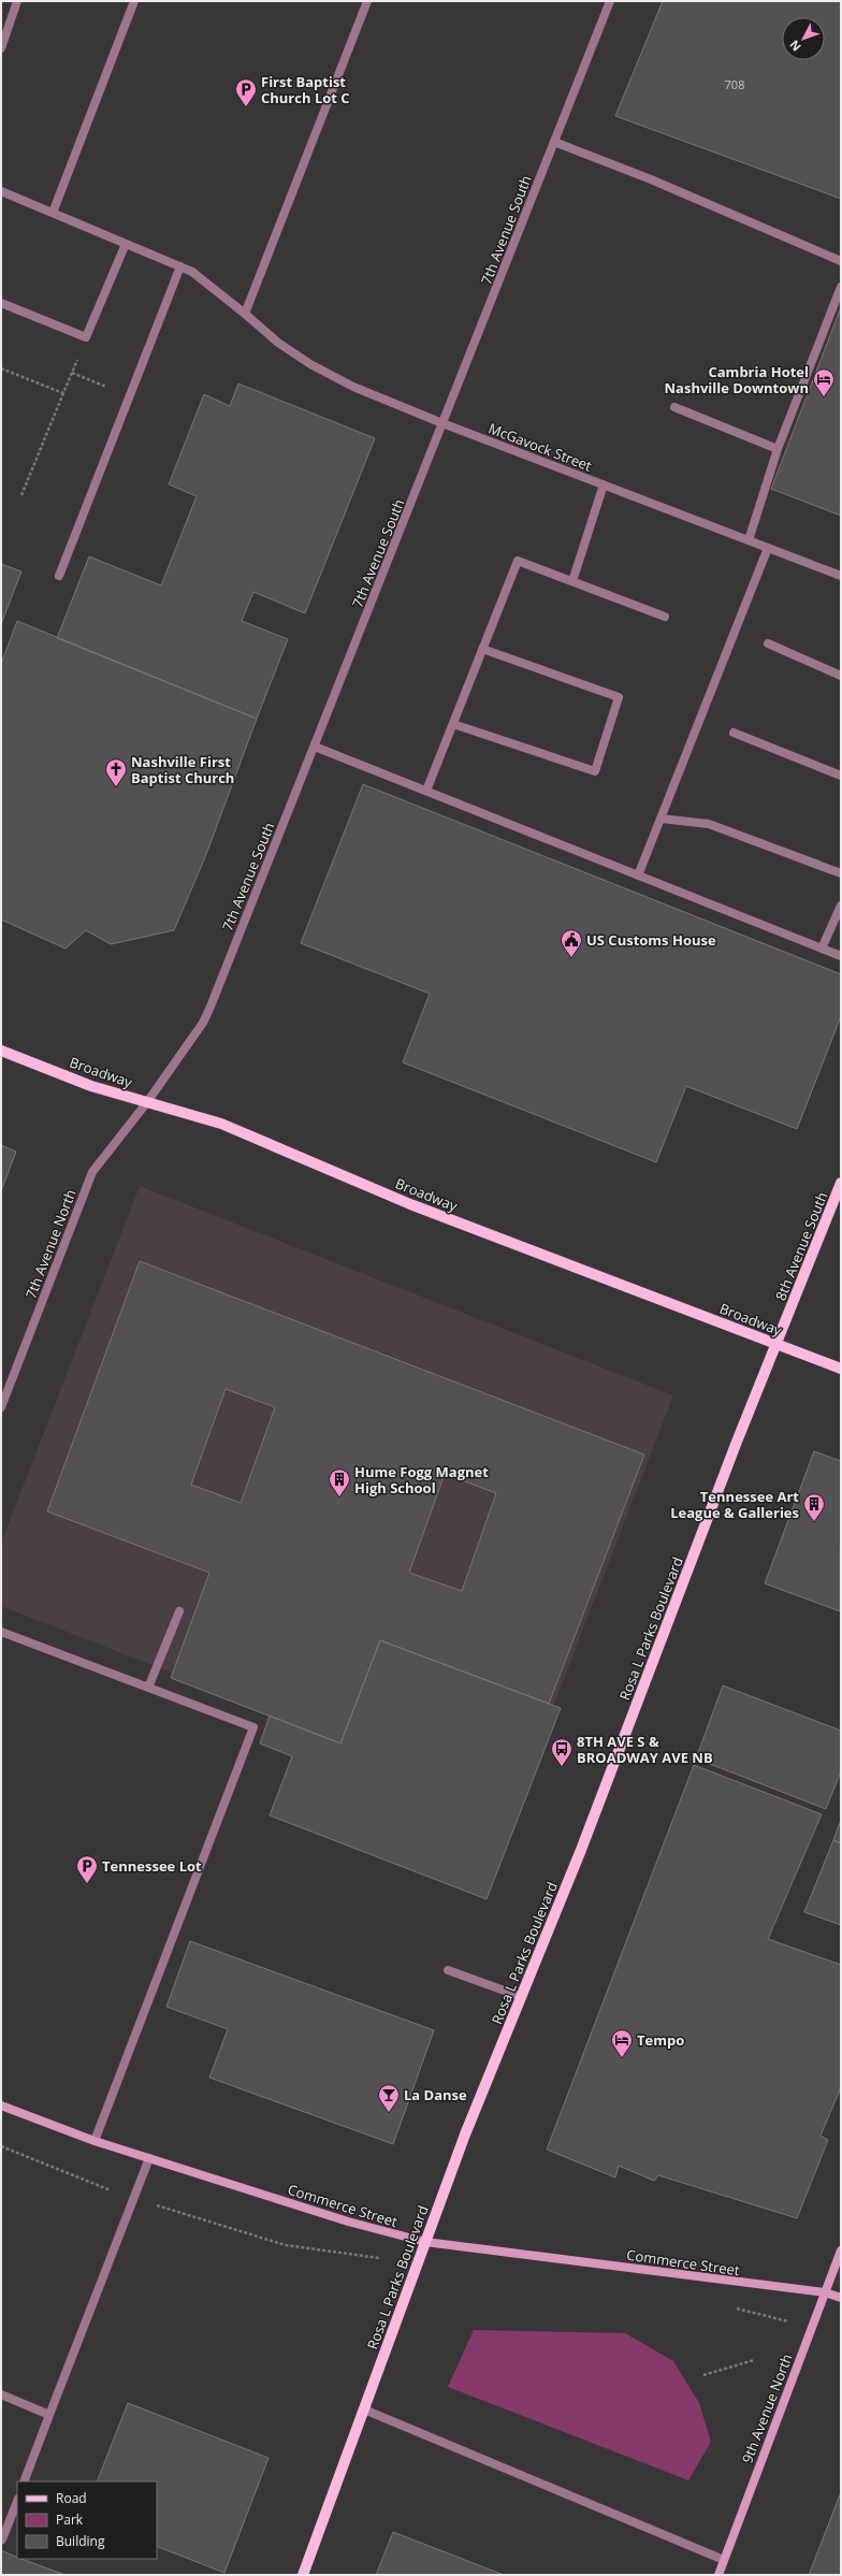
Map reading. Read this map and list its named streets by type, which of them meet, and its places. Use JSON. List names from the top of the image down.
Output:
{
  "streets": {
    "main road": ["Broadway", "8th Avenue South", "Rosa L Parks Boulevard"],
    "street": [
      "7th Avenue South",
      "McGavock Street",
      "7th Avenue North",
      "Commerce Street",
      "9th Avenue North"
    ]
  },
  "crossings": [
    ["7th Avenue South", "McGavock Street"],
    ["7th Avenue South", "Broadway"],
    ["7th Avenue South", "7th Avenue North"],
    ["Broadway", "7th Avenue North"],
    ["Broadway", "8th Avenue South"],
    ["Broadway", "Rosa L Parks Boulevard"],
    ["8th Avenue South", "Rosa L Parks Boulevard"],
    ["Rosa L Parks Boulevard", "Commerce Street"],
    ["Commerce Street", "9th Avenue North"]
  ],
  "places": {
    "parking": ["First Baptist Church Lot C", "Tennessee Lot"],
    "hotel": ["Cambria Hotel Nashville Downtown", "Tempo"],
    "church": ["Nashville First Baptist Church"],
    "public building": ["US Customs House"],
    "building": ["Hume Fogg Magnet High School", "Tennessee Art League & Galleries"],
    "bus stop": ["8TH AVE S & BROADWAY AVE NB"],
    "bar": ["La Danse"]
  },
  "house_numbers": ["708"],
  "legend": ["Road", "Park", "Building"],
  "north": "bottom left"
}
